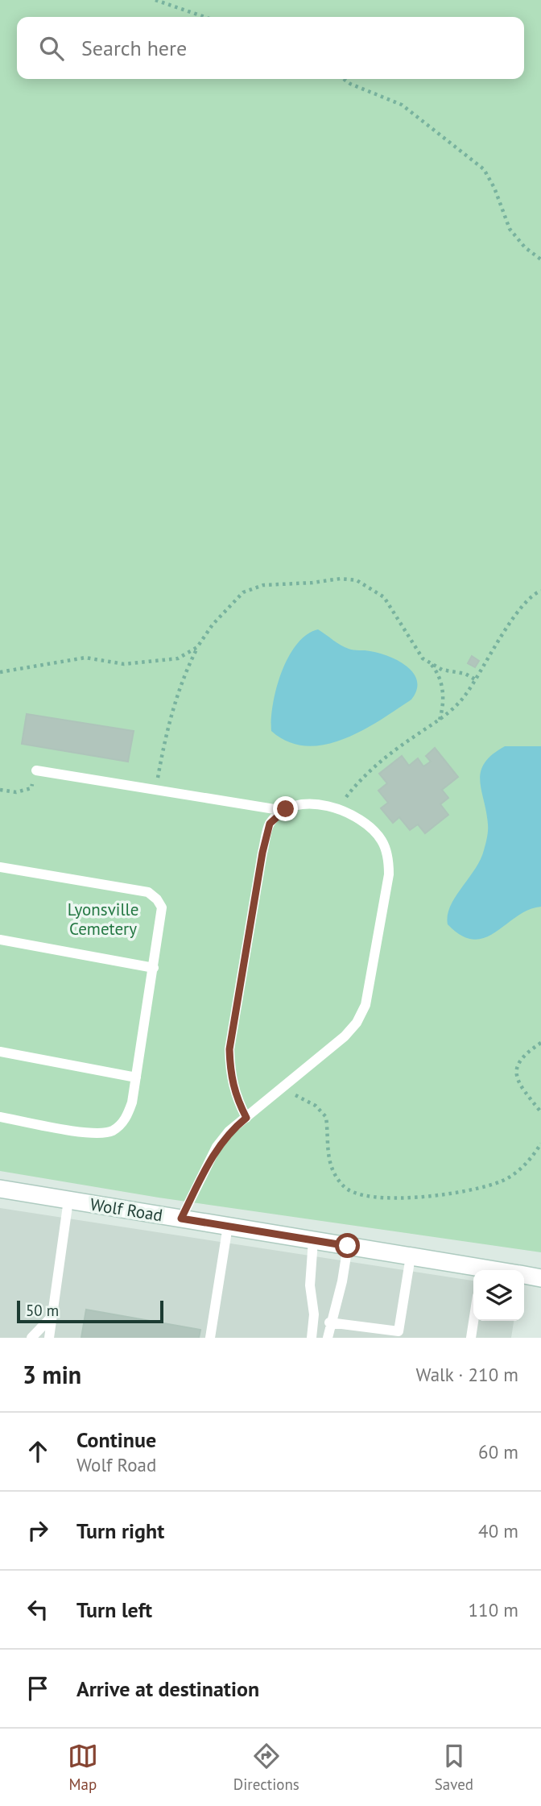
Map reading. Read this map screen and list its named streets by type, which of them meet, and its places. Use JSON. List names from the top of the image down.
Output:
{
  "streets": {
    "street": ["Wolf Road"]
  },
  "parks": ["Lyonsville Cemetery"],
  "scale_bar": "50 m",
  "page": {
    "search": "Search here",
    "scale": "50 m",
    "heading": ["3 min", "Walk · 210 m"],
    "list": [
      ["Continue", "Wolf Road", "60 m"],
      ["Turn right", "40 m"],
      ["Turn left", "110 m"],
      "Arrive at destination"
    ],
    "nav": ["Map", "Directions", "Saved"]
  }
}
